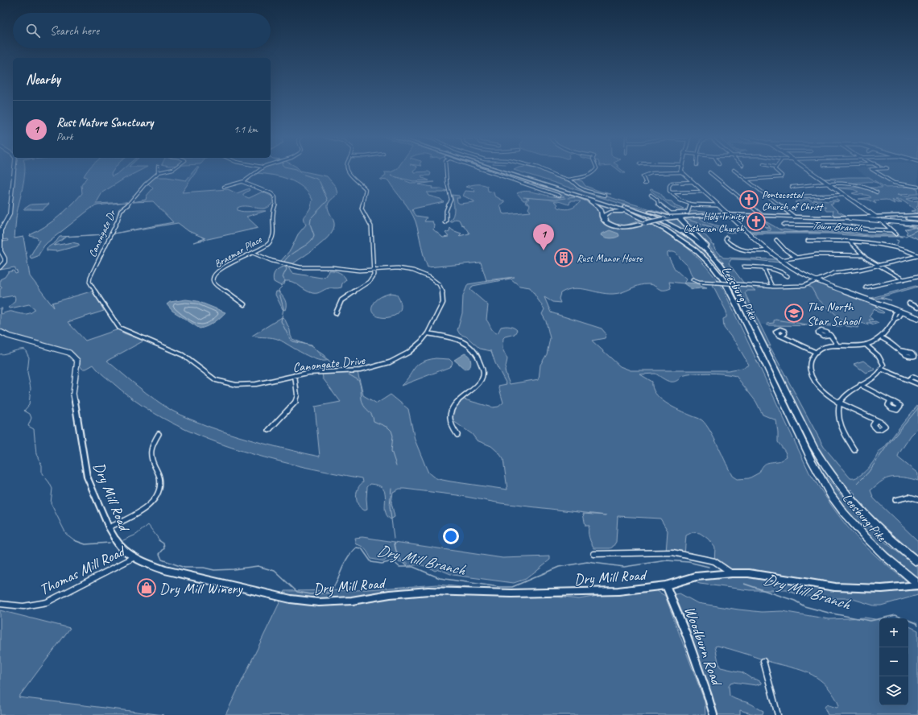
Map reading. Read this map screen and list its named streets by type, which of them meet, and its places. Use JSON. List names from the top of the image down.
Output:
{
  "streets": {
    "highway": ["Leesburg Pike"],
    "street": [
      "Canongate Dr",
      "Braemar Place",
      "Canongate Drive",
      "Dry Mill Road",
      "Thomas Mill Road",
      "Woodburn Road"
    ]
  },
  "crossings": [
    ["Canongate Dr", "Canongate Drive"],
    ["Braemar Place", "Canongate Drive"],
    ["Leesburg Pike", "Dry Mill Road"],
    ["Dry Mill Road", "Thomas Mill Road"],
    ["Dry Mill Road", "Woodburn Road"]
  ],
  "water": ["Town Branch", "Dry Mill Branch"],
  "places": {
    "church": ["Pentecostal Church of Christ", "Holy Trinity Lutheran Church"],
    "building": ["Rust Manor House"],
    "school or university": ["The North Star School"],
    "shop": ["Dry Mill Winery"]
  },
  "page": {
    "search": "Search here",
    "heading": "Nearby",
    "list": [
      {
        "mark": "1",
        "name": "Rust Nature Sanctuary",
        "note": "Park",
        "value": "1.1 km"
      }
    ],
    "pins": "1",
    "map_buttons": ["+", "−"]
  }
}
